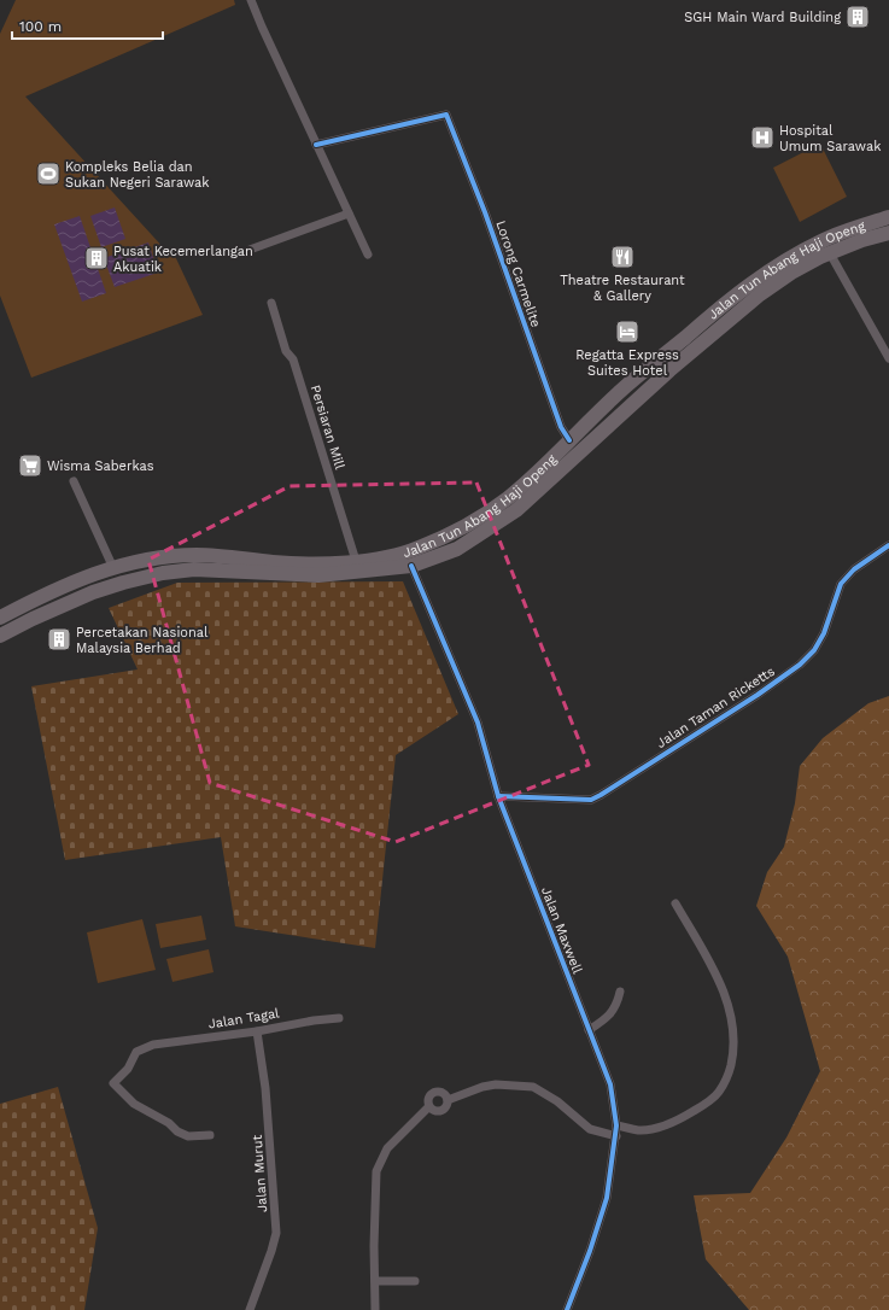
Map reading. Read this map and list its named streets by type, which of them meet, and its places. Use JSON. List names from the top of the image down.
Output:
{
  "streets": {
    "main road": ["Jalan Tun Abang Haji Openg"],
    "street": [
      "Lorong Carmelite",
      "Persiaran Mill",
      "Jalan Taman Ricketts",
      "Jalan Maxwell",
      "Jalan Tagal",
      "Jalan Murut"
    ]
  },
  "crossings": [
    ["Jalan Tun Abang Haji Openg", "Lorong Carmelite"],
    ["Jalan Tun Abang Haji Openg", "Persiaran Mill"],
    ["Jalan Tun Abang Haji Openg", "Jalan Maxwell"],
    ["Jalan Taman Ricketts", "Jalan Maxwell"],
    ["Jalan Tagal", "Jalan Murut"]
  ],
  "places": {
    "building": ["SGH Main Ward Building", "Pusat Kecemerlangan Akuatik", "Percetakan Nasional Malaysia Berhad"],
    "hospital": ["Hospital Umum Sarawak"],
    "sports": ["Kompleks Belia dan Sukan Negeri Sarawak"],
    "restaurant": ["Theatre Restaurant & Gallery"],
    "hotel": ["Regatta Express Suites Hotel"],
    "supermarket": ["Wisma Saberkas"]
  },
  "scale_bar": "100 m"
}
